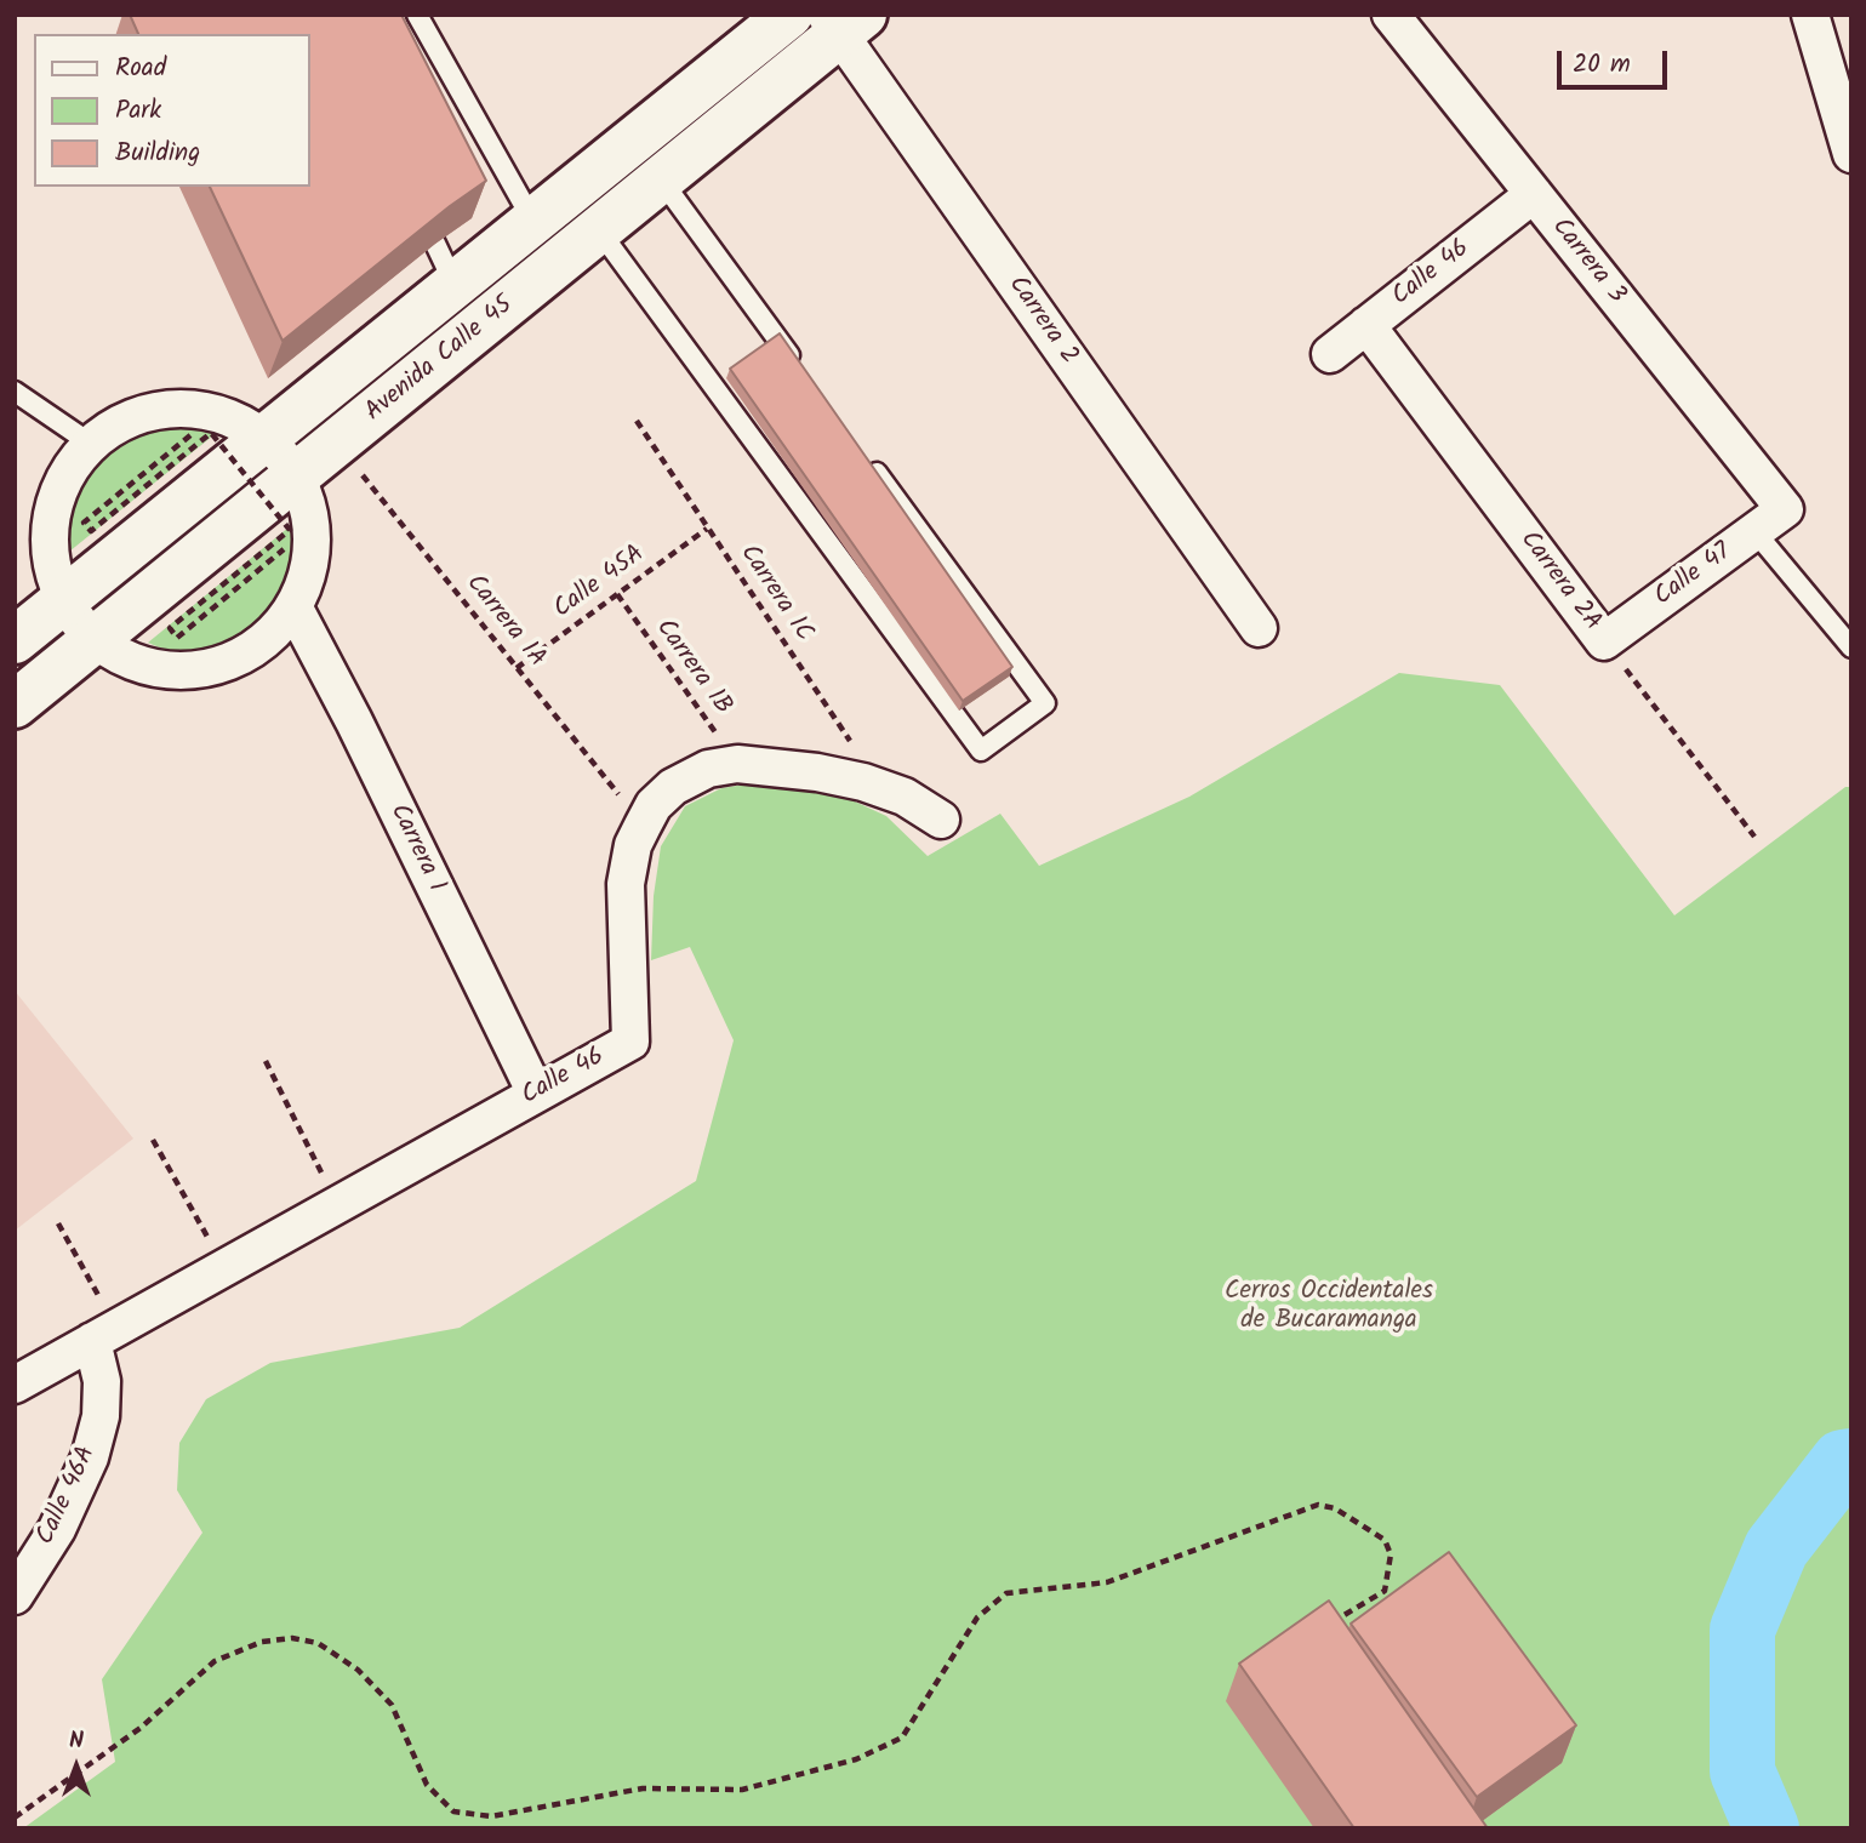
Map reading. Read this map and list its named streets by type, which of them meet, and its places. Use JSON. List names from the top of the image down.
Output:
{
  "streets": {
    "main road": ["Avenida Calle 45"],
    "street": [
      "Carrera 3",
      "Calle 46",
      "Carrera 2",
      "Calle 47",
      "Carrera 2A",
      "Carrera 1",
      "Calle 46A"
    ],
    "path": [
      "Calle 45A",
      "Carrera 1C",
      "Carrera 1A",
      "Carrera 1B"
    ]
  },
  "crossings": [
    ["Carrera 3", "Calle 46"],
    ["Carrera 3", "Calle 47"],
    ["Calle 46", "Carrera 2A"],
    ["Calle 46", "Carrera 1C"],
    ["Calle 46", "Carrera 1A"],
    ["Calle 46", "Carrera 1B"],
    ["Calle 46", "Carrera 1"],
    ["Calle 46", "Calle 46A"],
    ["Carrera 2", "Avenida Calle 45"],
    ["Avenida Calle 45", "Carrera 1A"],
    ["Calle 47", "Carrera 2A"],
    ["Calle 45A", "Carrera 1C"],
    ["Calle 45A", "Carrera 1A"],
    ["Calle 45A", "Carrera 1B"]
  ],
  "parks": ["Cerros Occidentales de Bucaramanga"],
  "legend": ["Road", "Park", "Building"],
  "scale_bar": "20 m",
  "north": "top"
}
